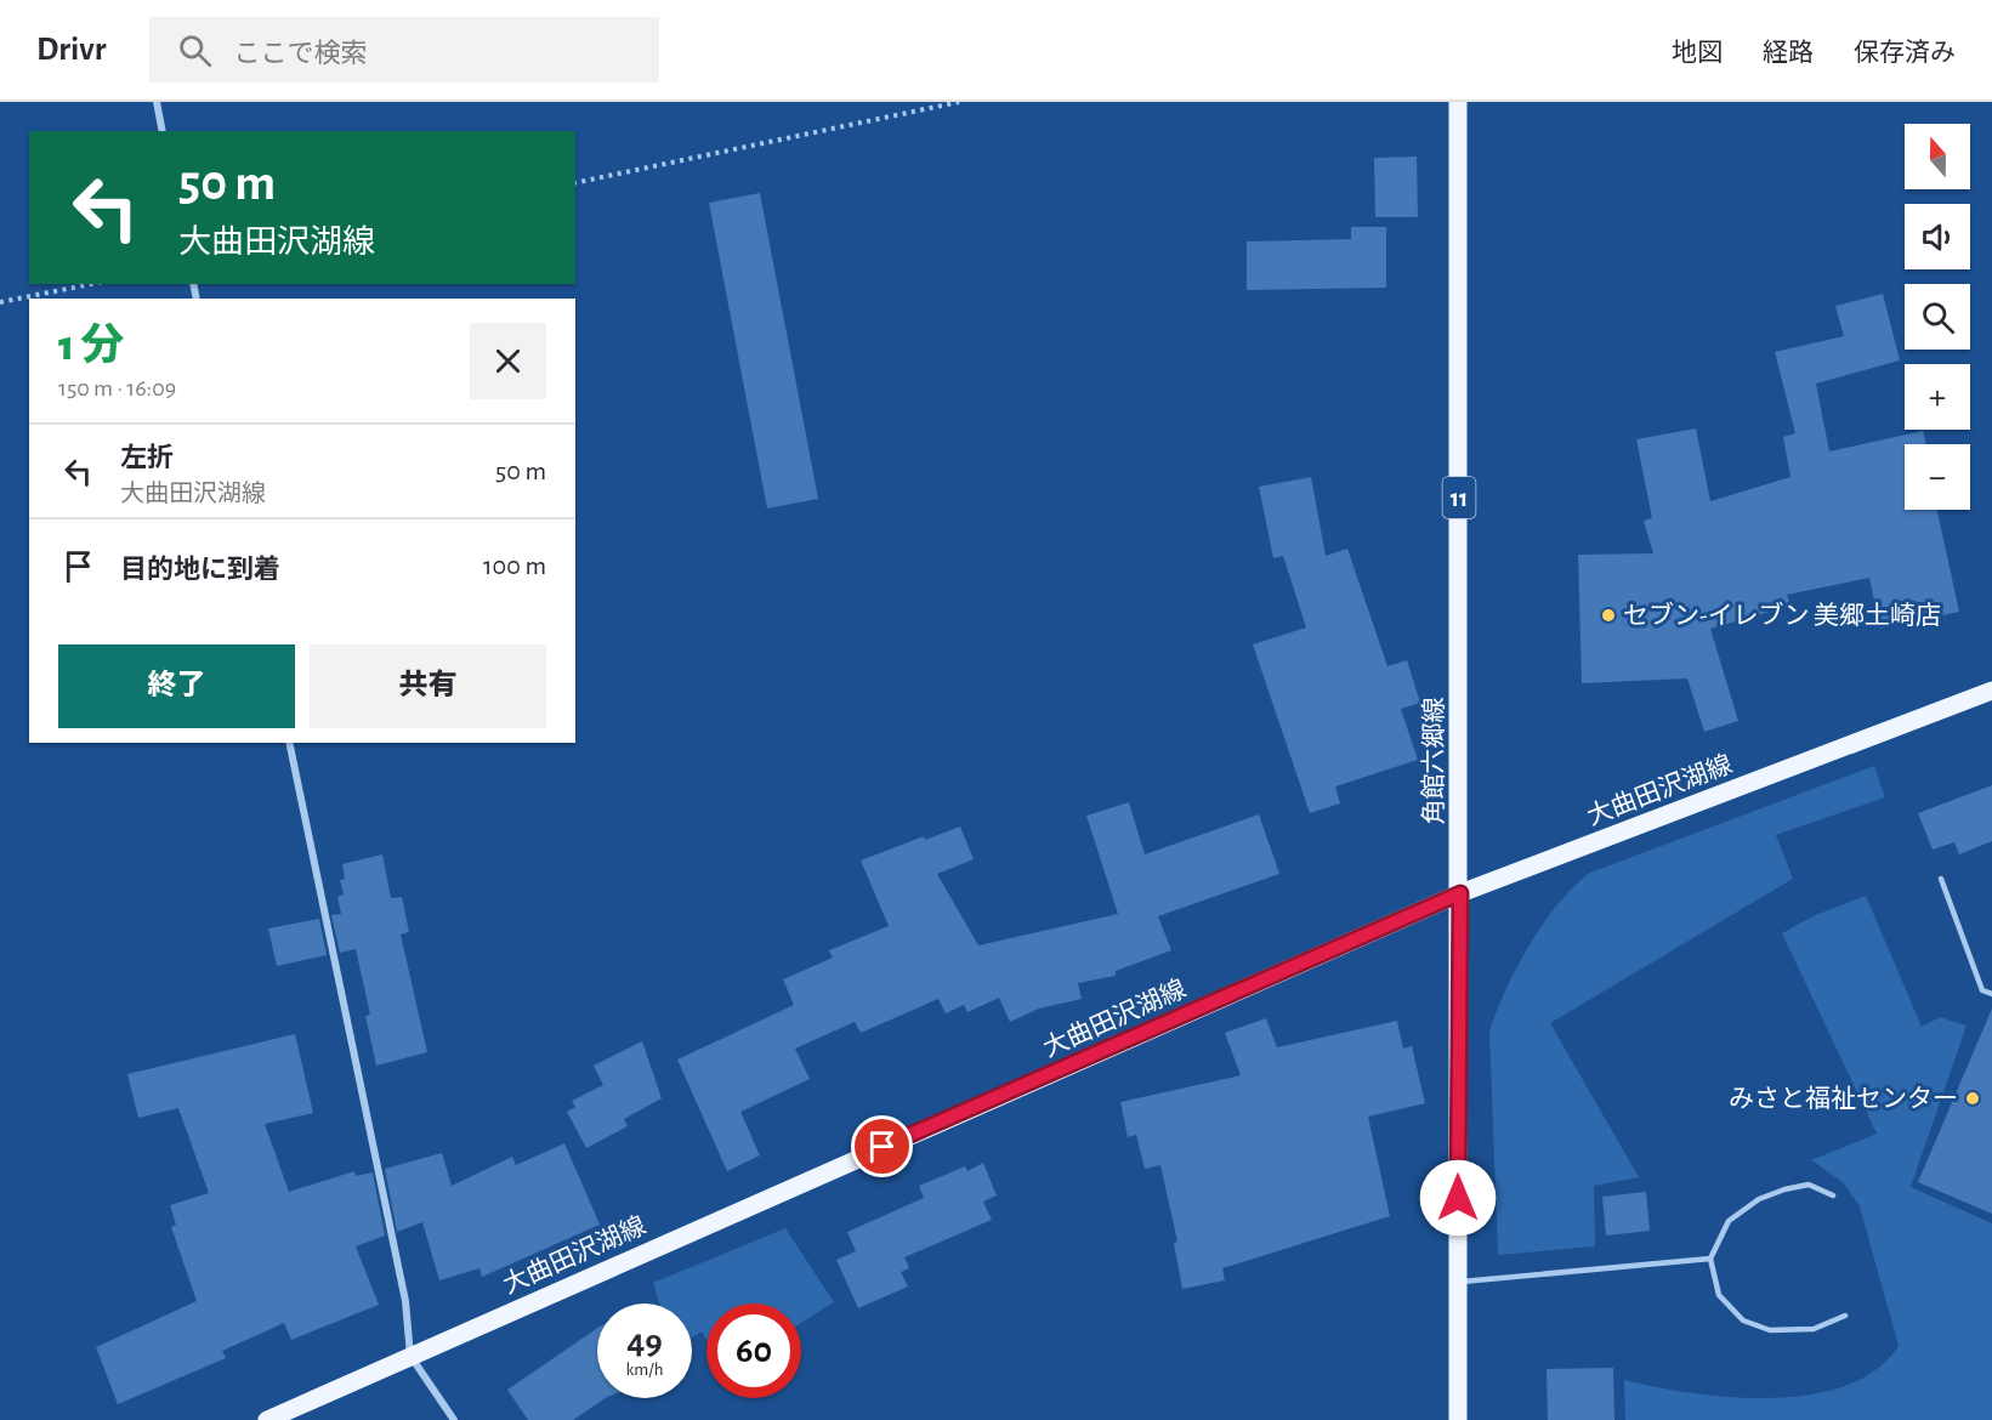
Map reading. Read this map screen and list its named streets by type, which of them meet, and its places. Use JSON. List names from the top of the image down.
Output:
{
  "streets": {
    "main road": ["11", "角館六郷線", "大曲田沢湖線"]
  },
  "crossings": [
    ["角館六郷線", "大曲田沢湖線"]
  ],
  "places": ["セブン-イレブン 美郷土崎店", "みさと福祉センター"],
  "north": "top",
  "page": {
    "header": "Drivr",
    "search": "ここで検索",
    "nav": ["地図", "経路", "保存済み"],
    "map_buttons": ["+", "−"],
    "turn": ["50 m", "大曲田沢湖線"],
    "heading": ["1 分", "150 m · 16:09"],
    "list": [
      {
        "name": "左折",
        "note": "大曲田沢湖線",
        "value": "50 m"
      },
      {
        "name": "目的地に到着",
        "value": "100 m"
      }
    ],
    "buttons": ["終了", "共有"],
    "speed": "49 km/h",
    "limit": "60"
  }
}
